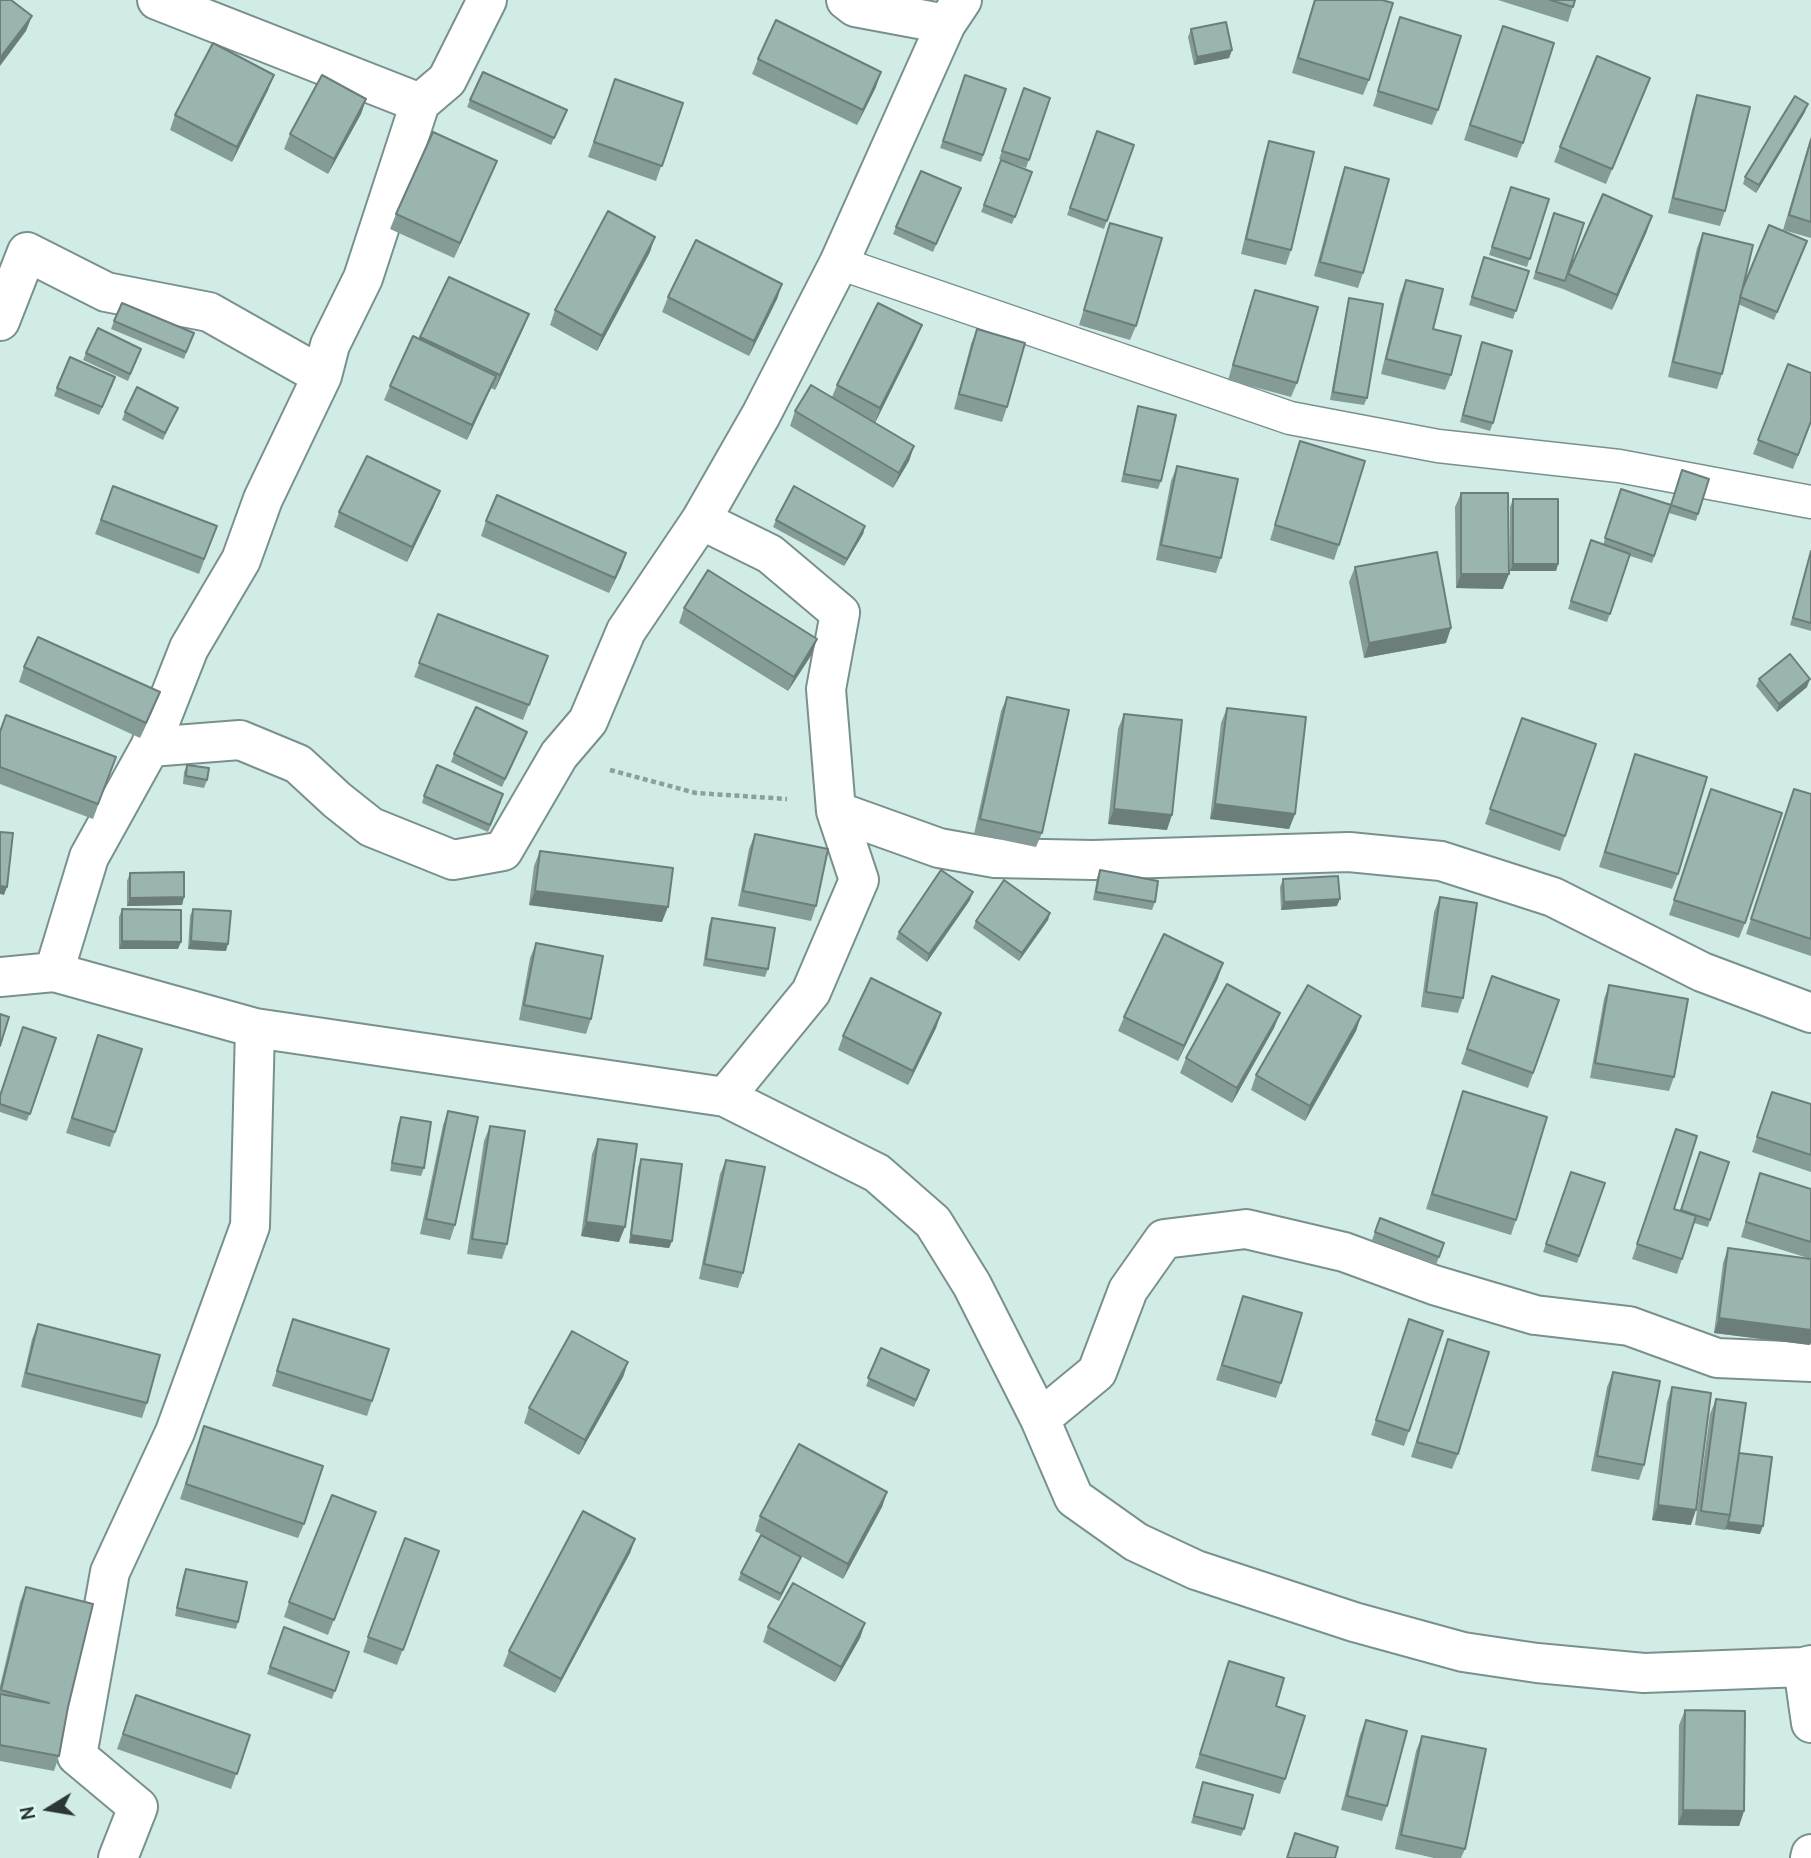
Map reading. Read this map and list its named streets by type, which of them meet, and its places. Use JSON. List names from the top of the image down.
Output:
{
  "north": "left"
}
